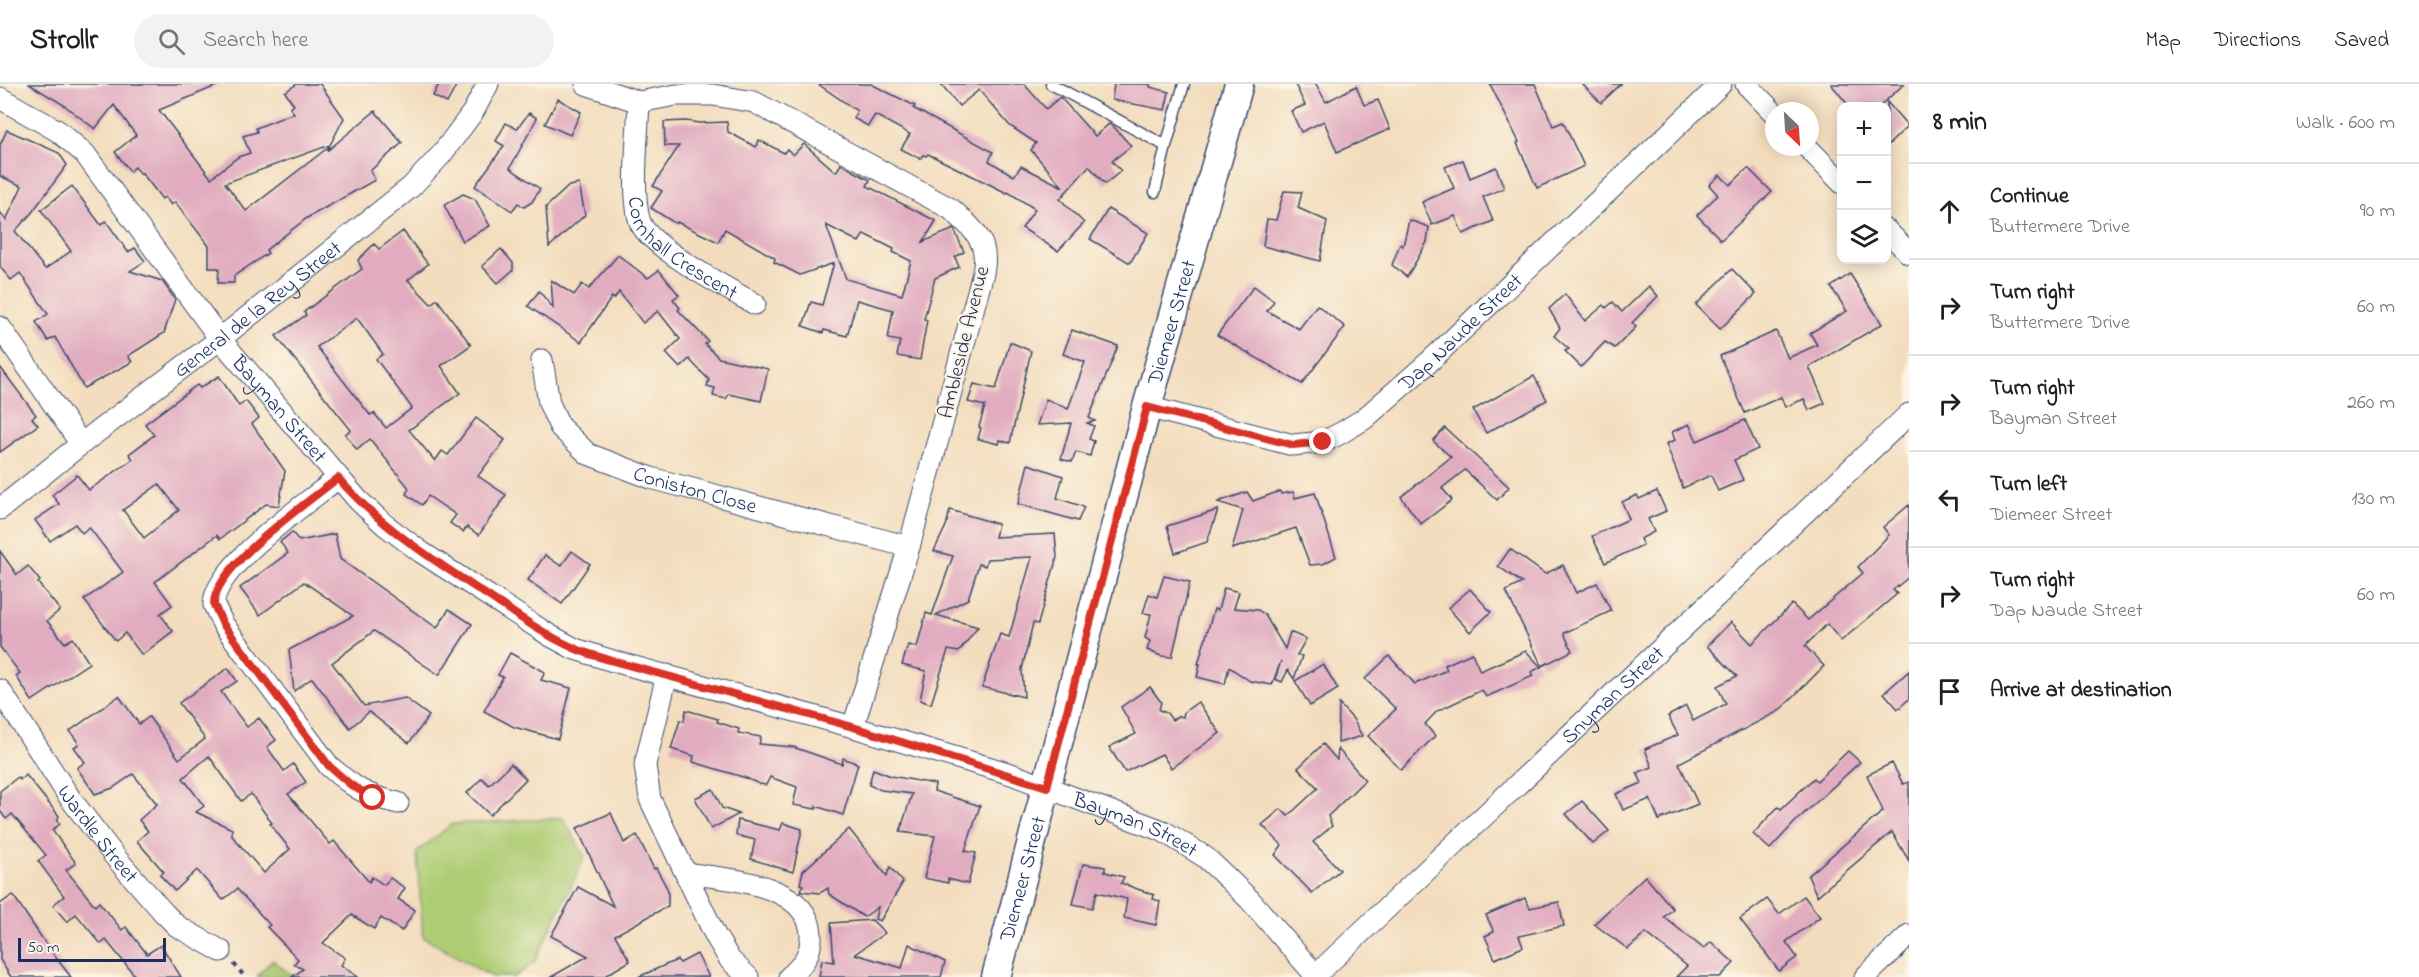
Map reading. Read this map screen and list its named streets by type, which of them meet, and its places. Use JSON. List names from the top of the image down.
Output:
{
  "streets": {
    "street": [
      "Cornhall Crescent",
      "General de la Rey Street",
      "Diemeer Street",
      "Dap Naude Street",
      "Ambleside Avenue",
      "Bayman Street",
      "Coniston Close",
      "Snyman Street",
      "Wardle Street"
    ]
  },
  "crossings": [
    ["Cornhall Crescent", "Ambleside Avenue"],
    ["General de la Rey Street", "Bayman Street"],
    ["Diemeer Street", "Dap Naude Street"],
    ["Diemeer Street", "Bayman Street"],
    ["Ambleside Avenue", "Bayman Street"],
    ["Ambleside Avenue", "Coniston Close"],
    ["Bayman Street", "Snyman Street"]
  ],
  "scale_bar": "50 m",
  "north": "bottom right",
  "page": {
    "header": "Strollr",
    "search": "Search here",
    "nav": ["Map", "Directions", "Saved"],
    "heading": ["8 min", "Walk · 600 m"],
    "map_buttons": ["+", "−"],
    "list": [
      ["Continue", "Buttermere Drive", "90 m"],
      ["Turn right", "Buttermere Drive", "60 m"],
      ["Turn right", "Bayman Street", "260 m"],
      ["Turn left", "Diemeer Street", "130 m"],
      ["Turn right", "Dap Naude Street", "60 m"],
      "Arrive at destination"
    ],
    "scale": "50 m"
  }
}
